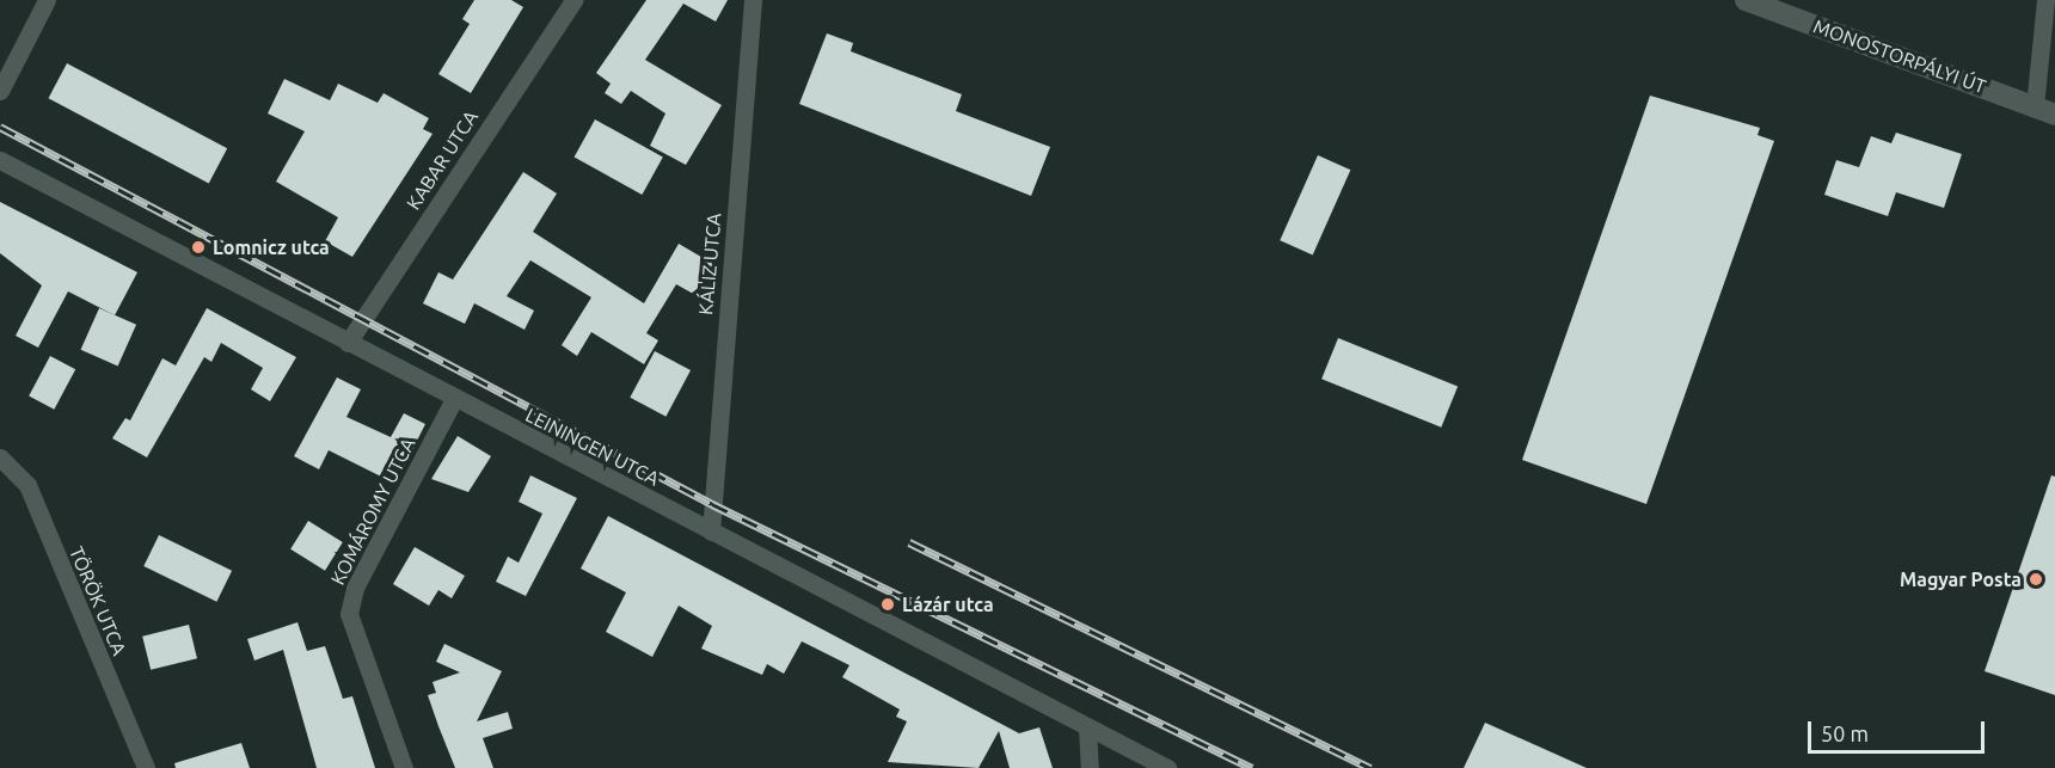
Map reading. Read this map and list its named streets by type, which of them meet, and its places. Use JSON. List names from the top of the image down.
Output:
{
  "streets": {
    "street": [
      "MONOSTORPÁLYI ÚT",
      "KABAR UTCA",
      "KÁLIZ UTCA",
      "LEININGEN UTCA",
      "KOMÁROMY UTCA",
      "TÖRÖK UTCA"
    ]
  },
  "crossings": [
    ["KABAR UTCA", "LEININGEN UTCA"],
    ["KÁLIZ UTCA", "LEININGEN UTCA"],
    ["LEININGEN UTCA", "KOMÁROMY UTCA"]
  ],
  "places": ["Lomnicz utca", "Magyar Posta", "Lázár utca"],
  "scale_bar": "50 m"
}
